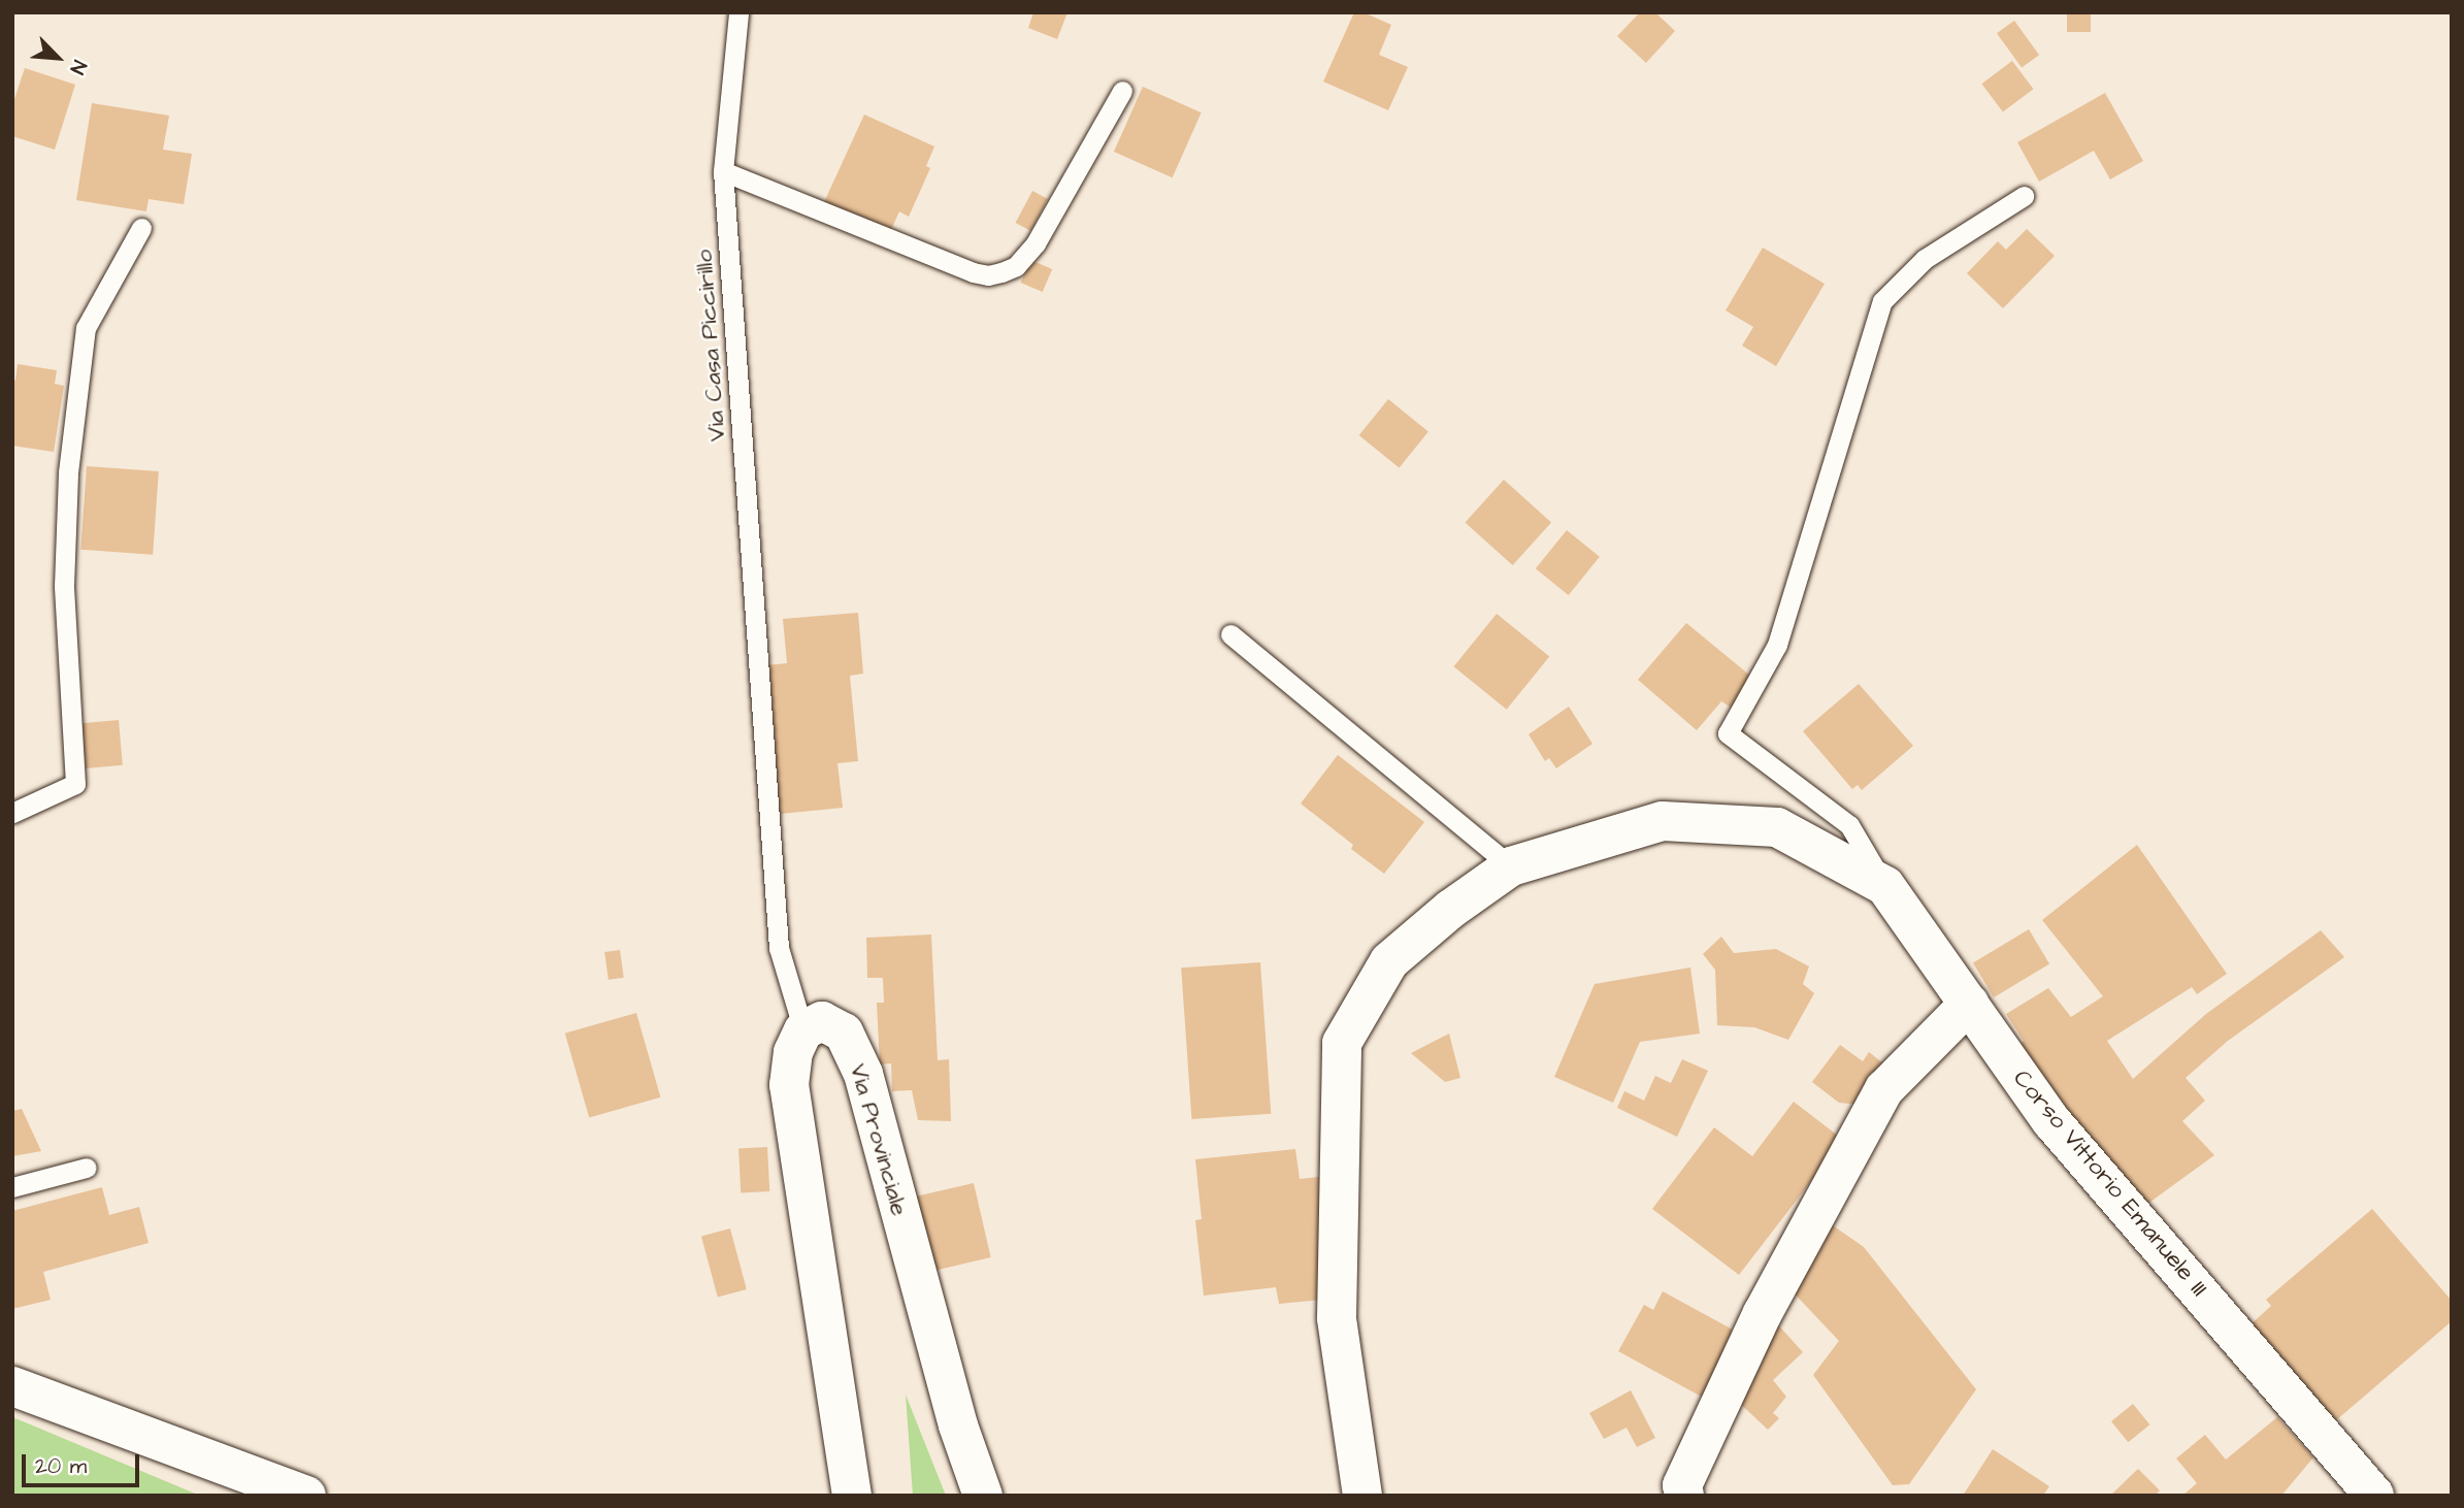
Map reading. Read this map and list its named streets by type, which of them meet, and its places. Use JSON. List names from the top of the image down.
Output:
{
  "streets": {
    "street": ["Via Provinciale", "Corso Vittorio Emanuele III"],
    "lane": ["Via Casa Piccirillo"]
  },
  "crossings": [
    ["Via Casa Piccirillo", "Via Provinciale"]
  ],
  "scale_bar": "20 m",
  "north": "bottom right"
}
